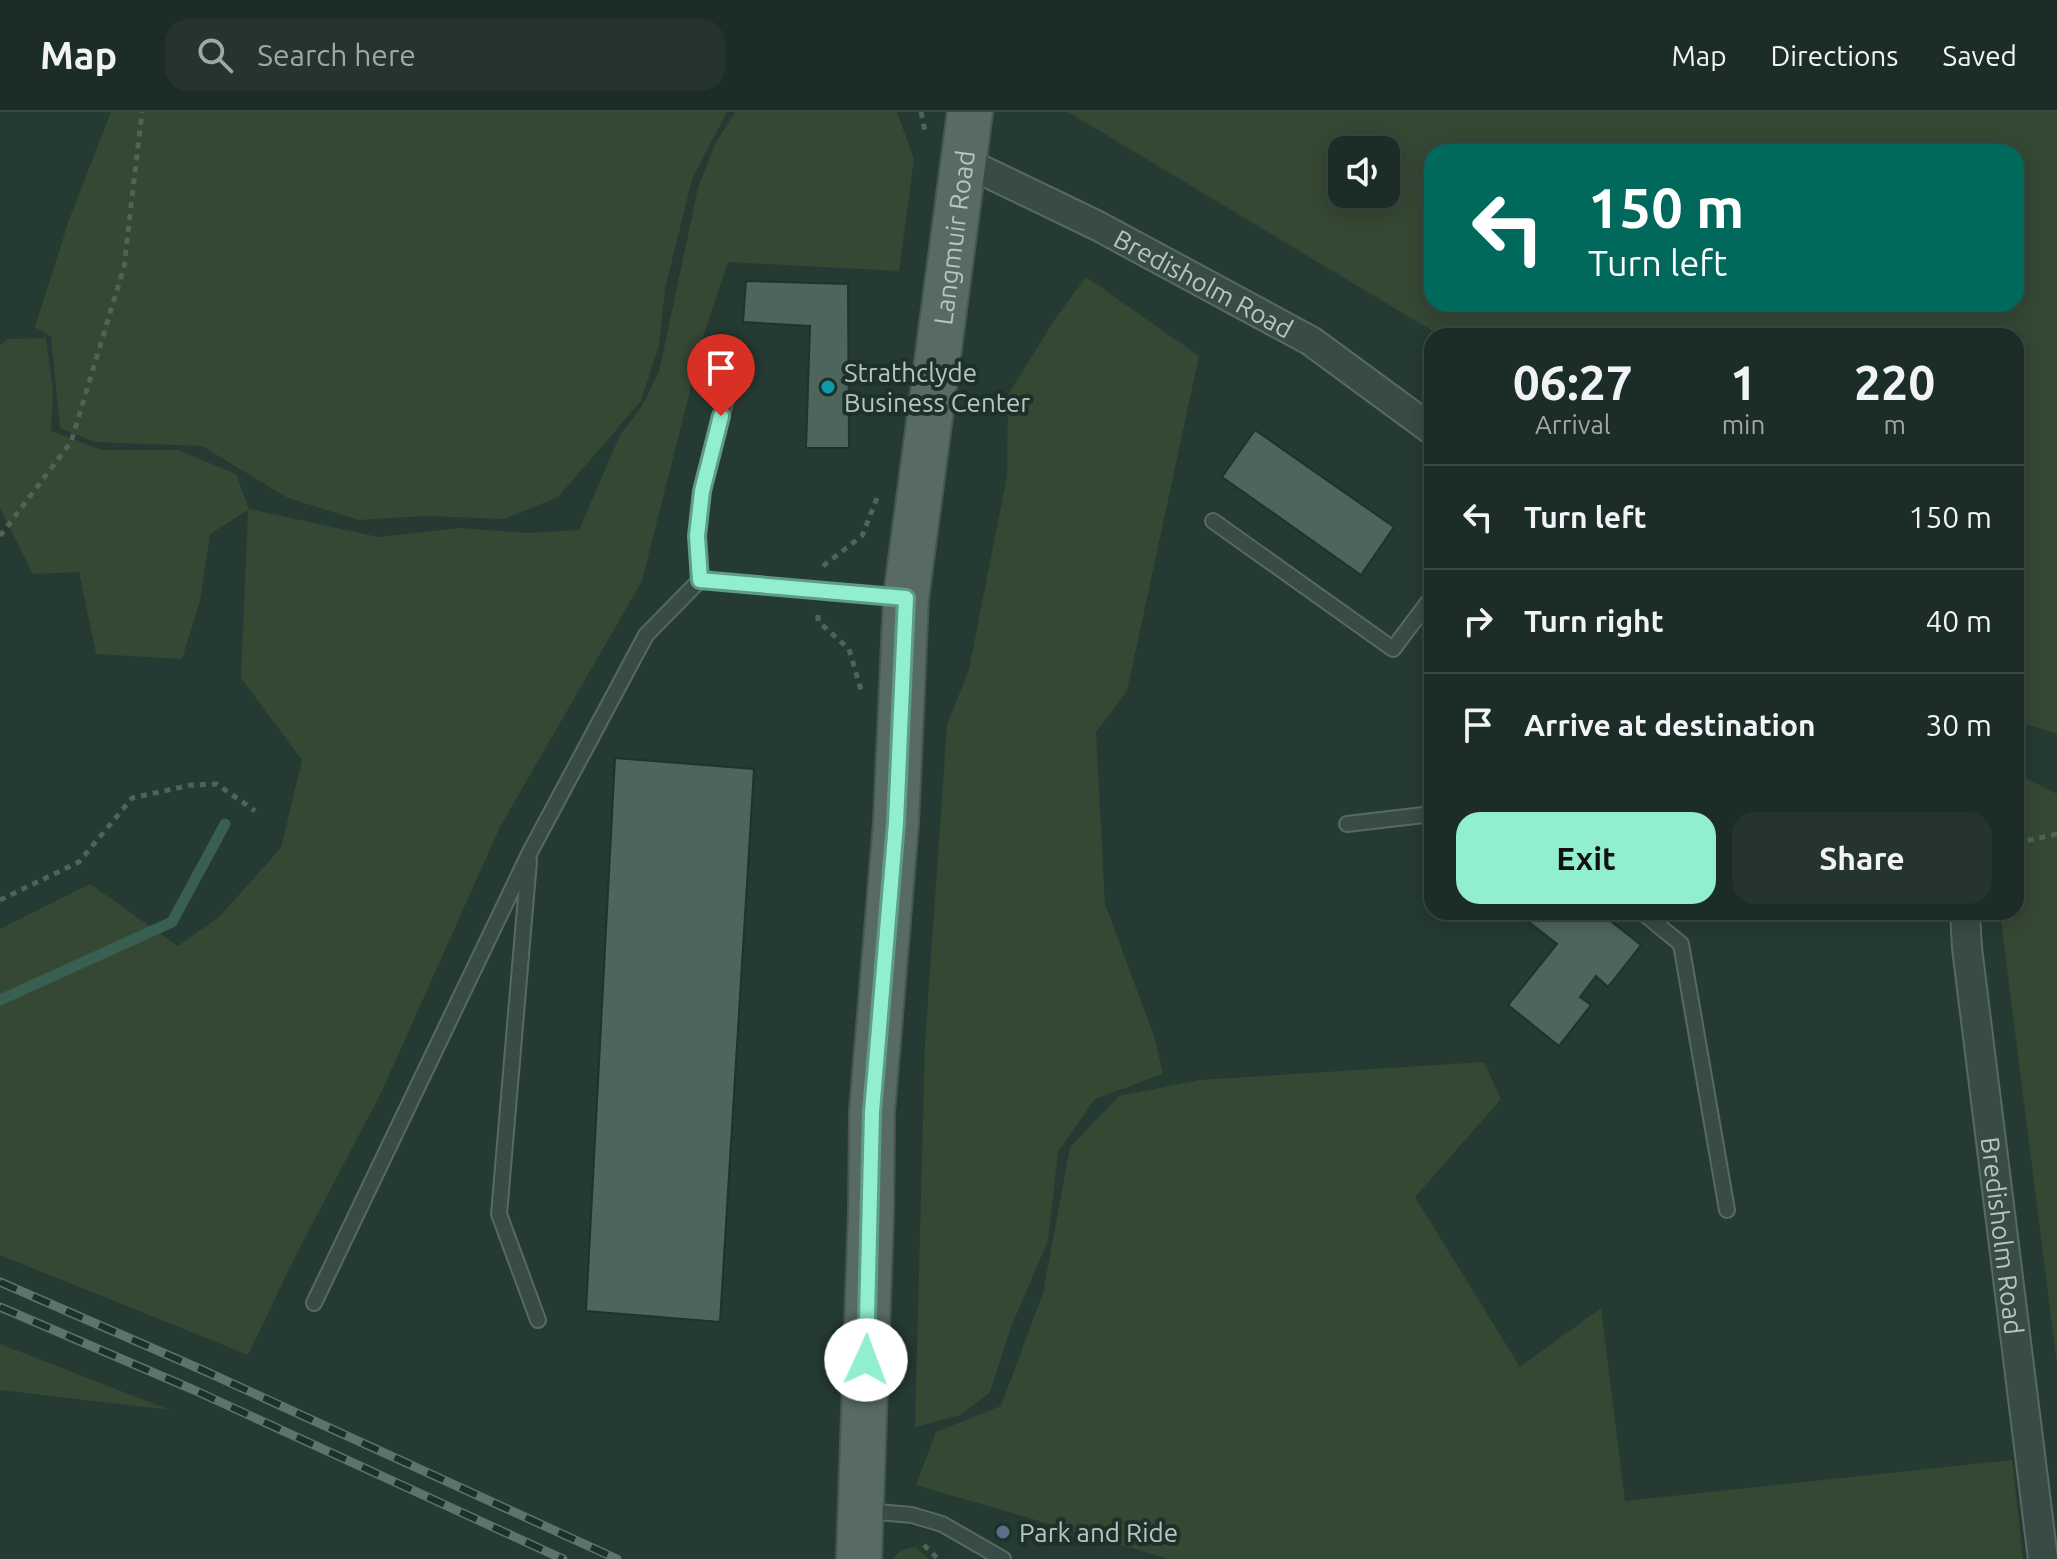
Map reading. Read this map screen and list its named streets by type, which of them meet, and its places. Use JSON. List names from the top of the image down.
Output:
{
  "streets": {
    "main road": ["Langmuir Road"],
    "street": ["Bredisholm Road"]
  },
  "crossings": [
    ["Langmuir Road", "Bredisholm Road"]
  ],
  "places": ["Strathclyde Business Center", "Park and Ride"],
  "page": {
    "header": "Map",
    "search": "Search here",
    "nav": ["Map", "Directions", "Saved"],
    "turn": ["150 m", "Turn left"],
    "eta": [
      "06:27",
      "Arrival",
      "1",
      "min",
      "220",
      "m"
    ],
    "list": [
      {
        "name": "Turn left",
        "value": "150 m"
      },
      {
        "name": "Turn right",
        "value": "40 m"
      },
      {
        "name": "Arrive at destination",
        "value": "30 m"
      }
    ],
    "buttons": ["Exit", "Share"]
  }
}
